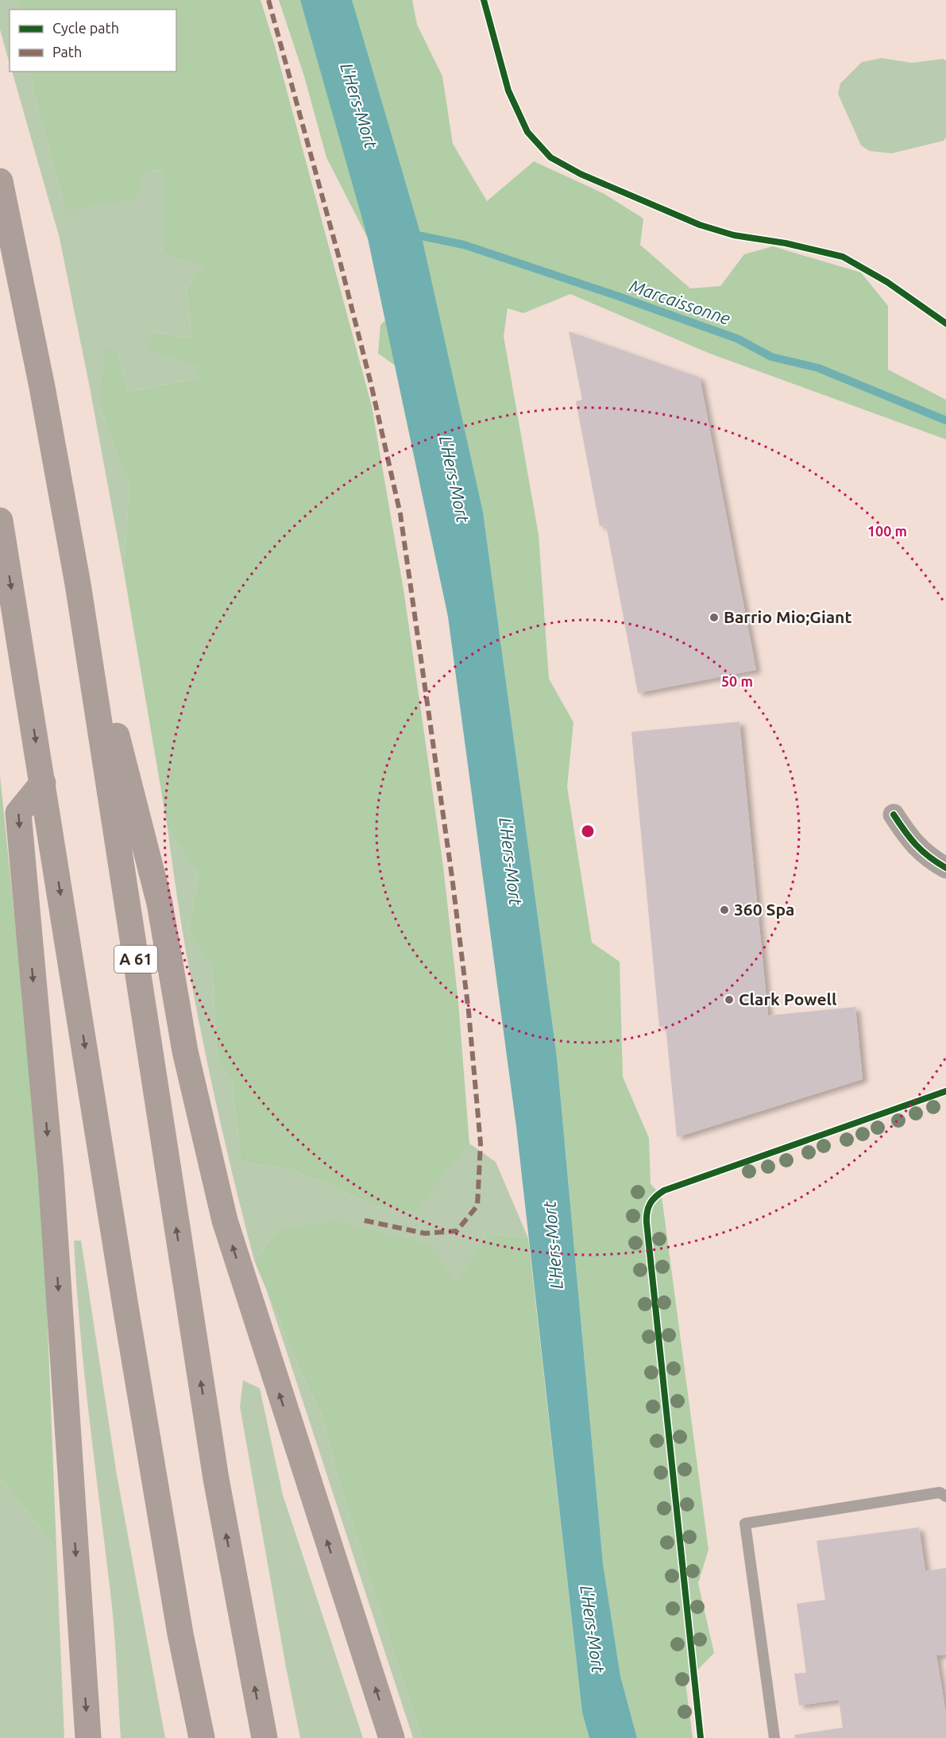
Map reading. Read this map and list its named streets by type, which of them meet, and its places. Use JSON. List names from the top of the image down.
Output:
{
  "streets": {
    "highway": ["A 61"]
  },
  "water": ["L'Hers-Mort", "Marcaissonne"],
  "places": ["Barrio Mio;Giant", "360 Spa", "Clark Powell"],
  "legend": ["Cycle path", "Path"],
  "rings": ["100 m", "50 m"]
}
